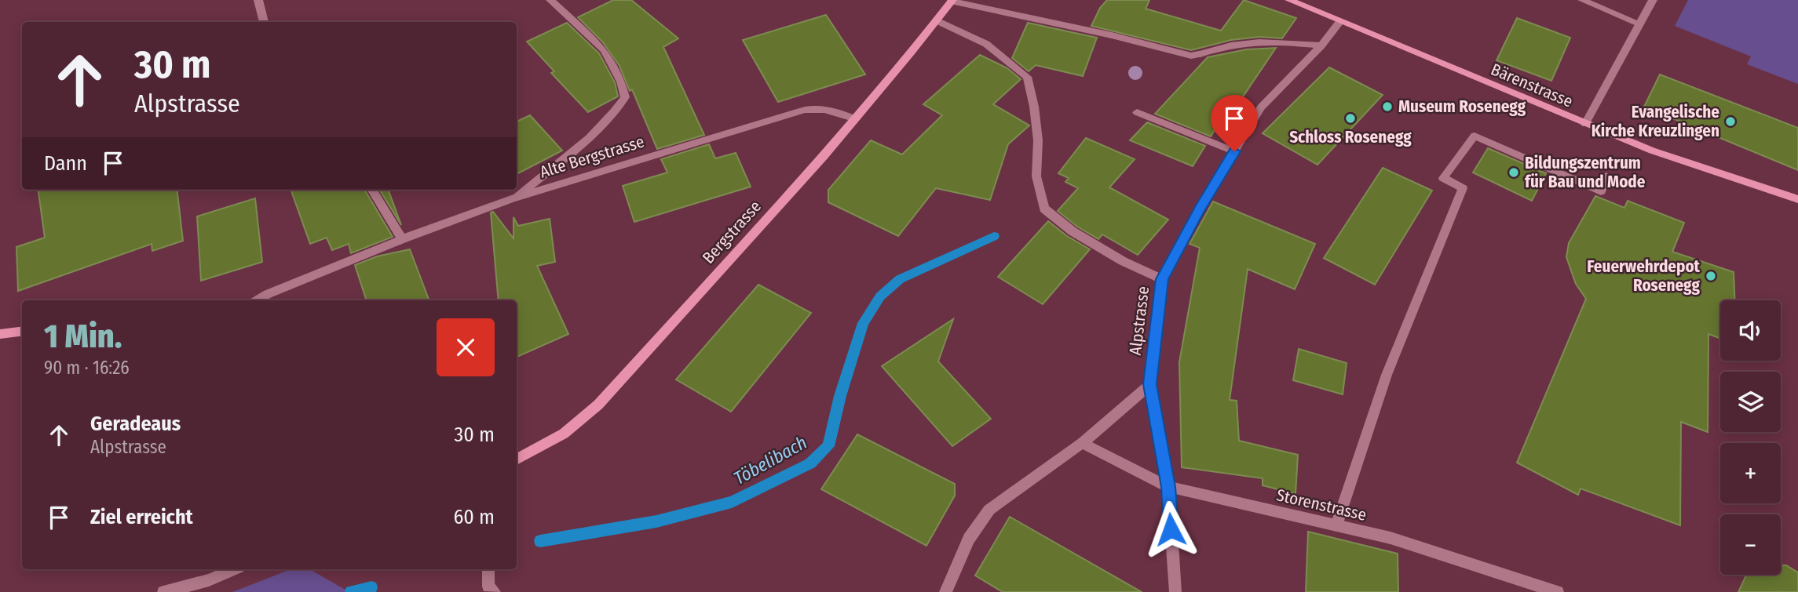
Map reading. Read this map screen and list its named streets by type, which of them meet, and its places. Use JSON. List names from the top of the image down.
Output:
{
  "streets": {
    "main road": ["Bärenstrasse", "Bergstrasse"],
    "street": ["Alte Bergstrasse", "Alpstrasse", "Storenstrasse"]
  },
  "crossings": [
    ["Bärenstrasse", "Alpstrasse"],
    ["Alte Bergstrasse", "Bergstrasse"],
    ["Alpstrasse", "Storenstrasse"]
  ],
  "water": ["Töbelibach"],
  "places": [
    "Museum Rosenegg",
    "Schloss Rosenegg",
    "Evangelische Kirche Kreuzlingen",
    "Bildungszentrum für Bau und Mode",
    "Feuerwehrdepot Rosenegg"
  ],
  "page": {
    "turn": ["30 m", "Alpstrasse"],
    "then": "Dann",
    "map_buttons": ["+", "−"],
    "heading": ["1 Min.", "90 m · 16:26"],
    "list": [
      {
        "name": "Geradeaus",
        "note": "Alpstrasse",
        "value": "30 m"
      },
      {
        "name": "Ziel erreicht",
        "value": "60 m"
      }
    ]
  }
}
